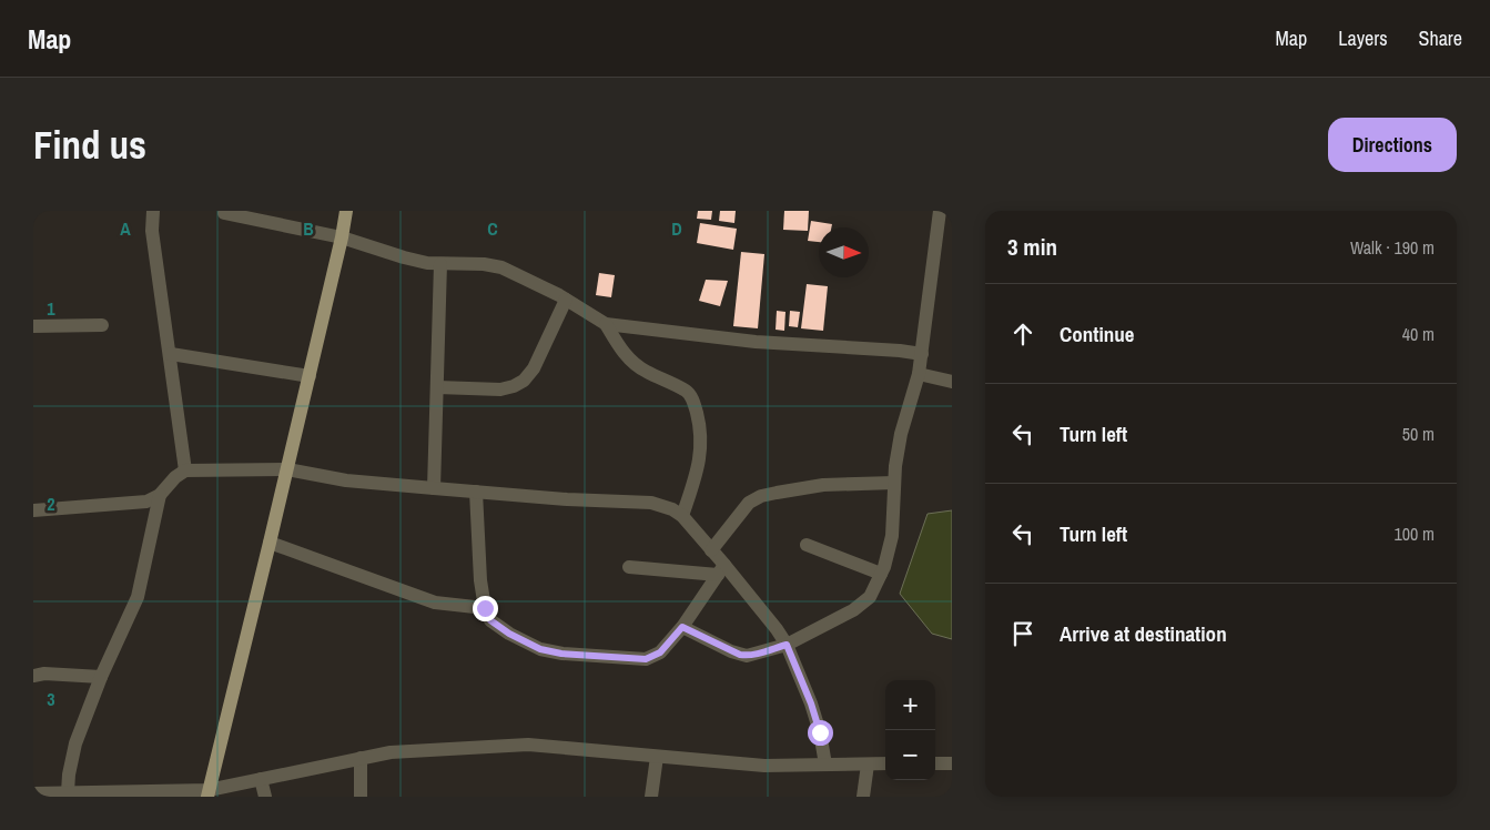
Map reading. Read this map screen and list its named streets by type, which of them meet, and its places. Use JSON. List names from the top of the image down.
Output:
{
  "north": "right",
  "page": {
    "header": "Map",
    "nav": ["Map", "Layers", "Share"],
    "buttons": "Directions",
    "title": "Find us",
    "heading": ["3 min", "Walk · 190 m"],
    "list": [
      ["Continue", "40 m"],
      ["Turn left", "50 m"],
      ["Turn left", "100 m"],
      "Arrive at destination"
    ],
    "map_buttons": ["+", "−"]
  },
  "grid": {
    "columns": [
      "A",
      "B",
      "C",
      "D"
    ],
    "rows": ["1", "2", "3"]
  }
}
